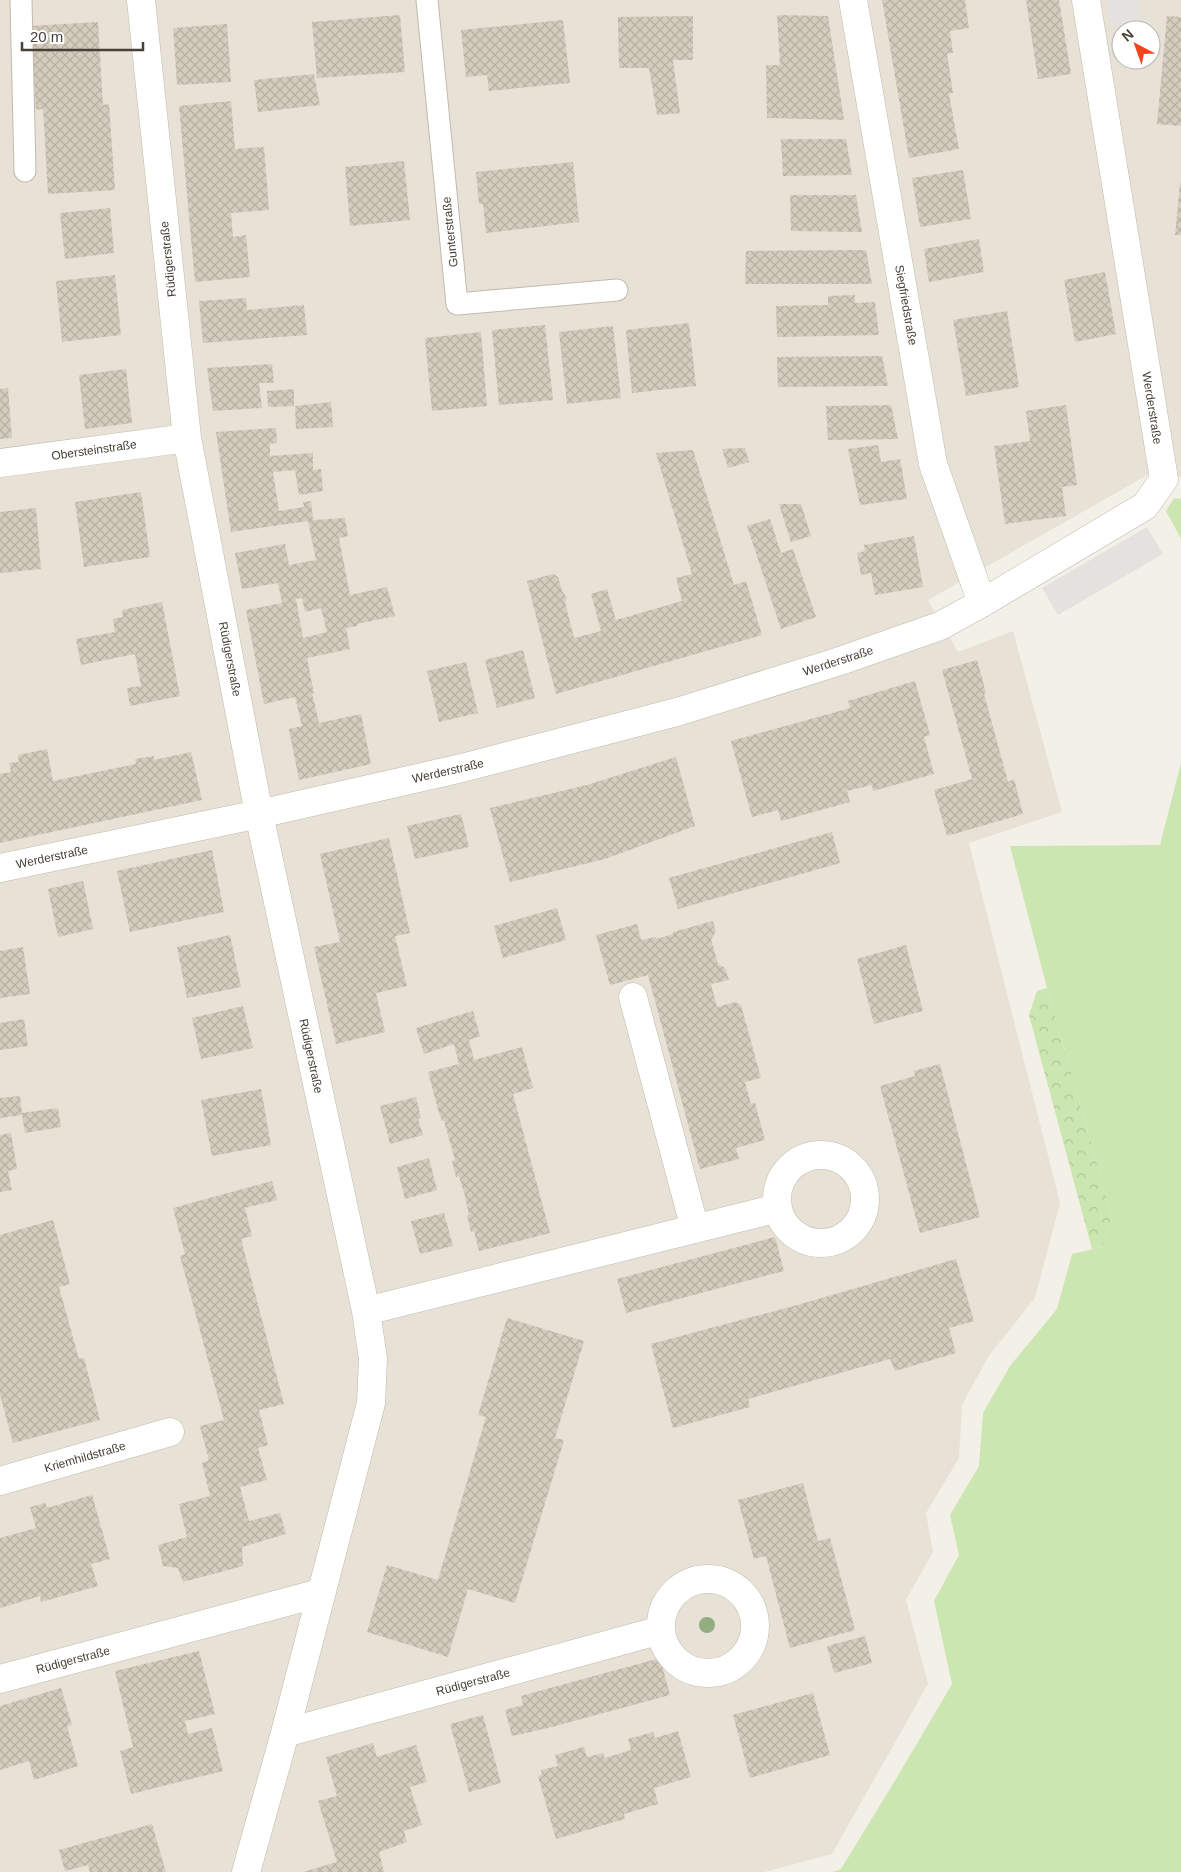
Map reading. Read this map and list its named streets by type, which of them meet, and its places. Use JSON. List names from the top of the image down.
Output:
{
  "streets": {
    "street": [
      "Rüdigerstraße",
      "Siegfriedstraße",
      "Werderstraße",
      "Obersteinstraße",
      "Kriemhildstraße"
    ],
    "lane": ["Gunterstraße"]
  },
  "crossings": [
    ["Rüdigerstraße", "Werderstraße"],
    ["Rüdigerstraße", "Obersteinstraße"],
    ["Siegfriedstraße", "Werderstraße"]
  ],
  "scale_bar": "20 m",
  "north": "top left"
}
